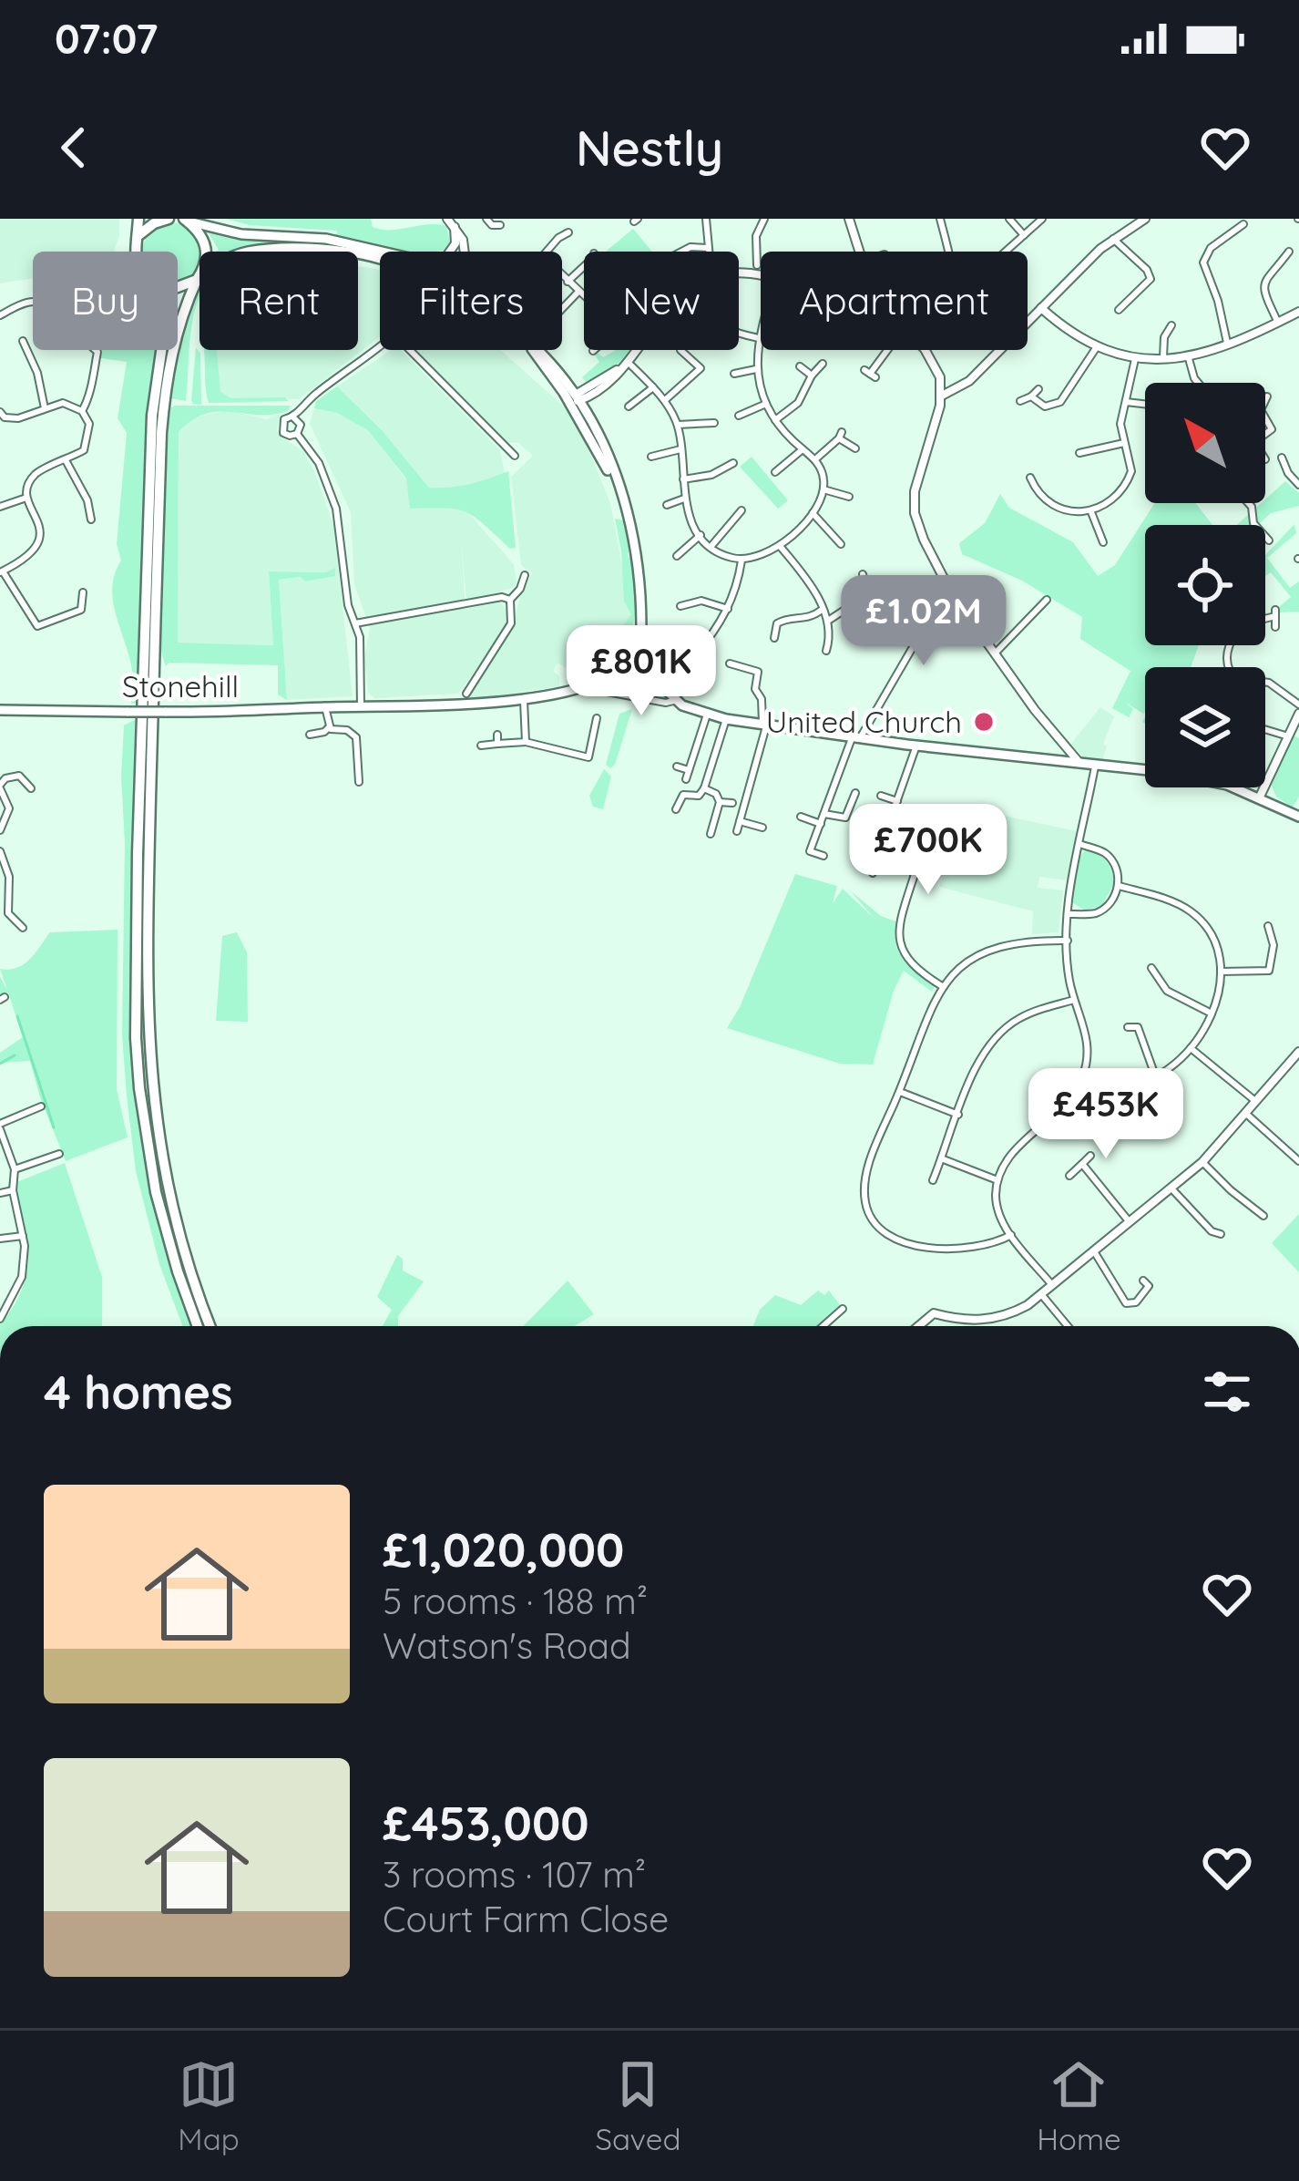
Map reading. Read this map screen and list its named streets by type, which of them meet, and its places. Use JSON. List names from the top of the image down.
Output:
{
  "streets": {
    "main road": ["Stonehill"]
  },
  "places": ["United Church"],
  "north": "top left",
  "page": {
    "status": "07:07",
    "header": "Nestly",
    "chip": [
      "Buy",
      "Rent",
      "Filters",
      "New",
      "Apartment"
    ],
    "price": [
      "£1.02M",
      "£801K",
      "£700K",
      "£453K"
    ],
    "heading": "4 homes",
    "list": [
      {
        "name": "£1,020,000",
        "note": "5 rooms · 188 m² · Watson's Road"
      },
      {
        "name": "£453,000",
        "note": "3 rooms · 107 m² · Court Farm Close"
      }
    ],
    "tabs": ["Map", "Saved", "Home"]
  }
}
